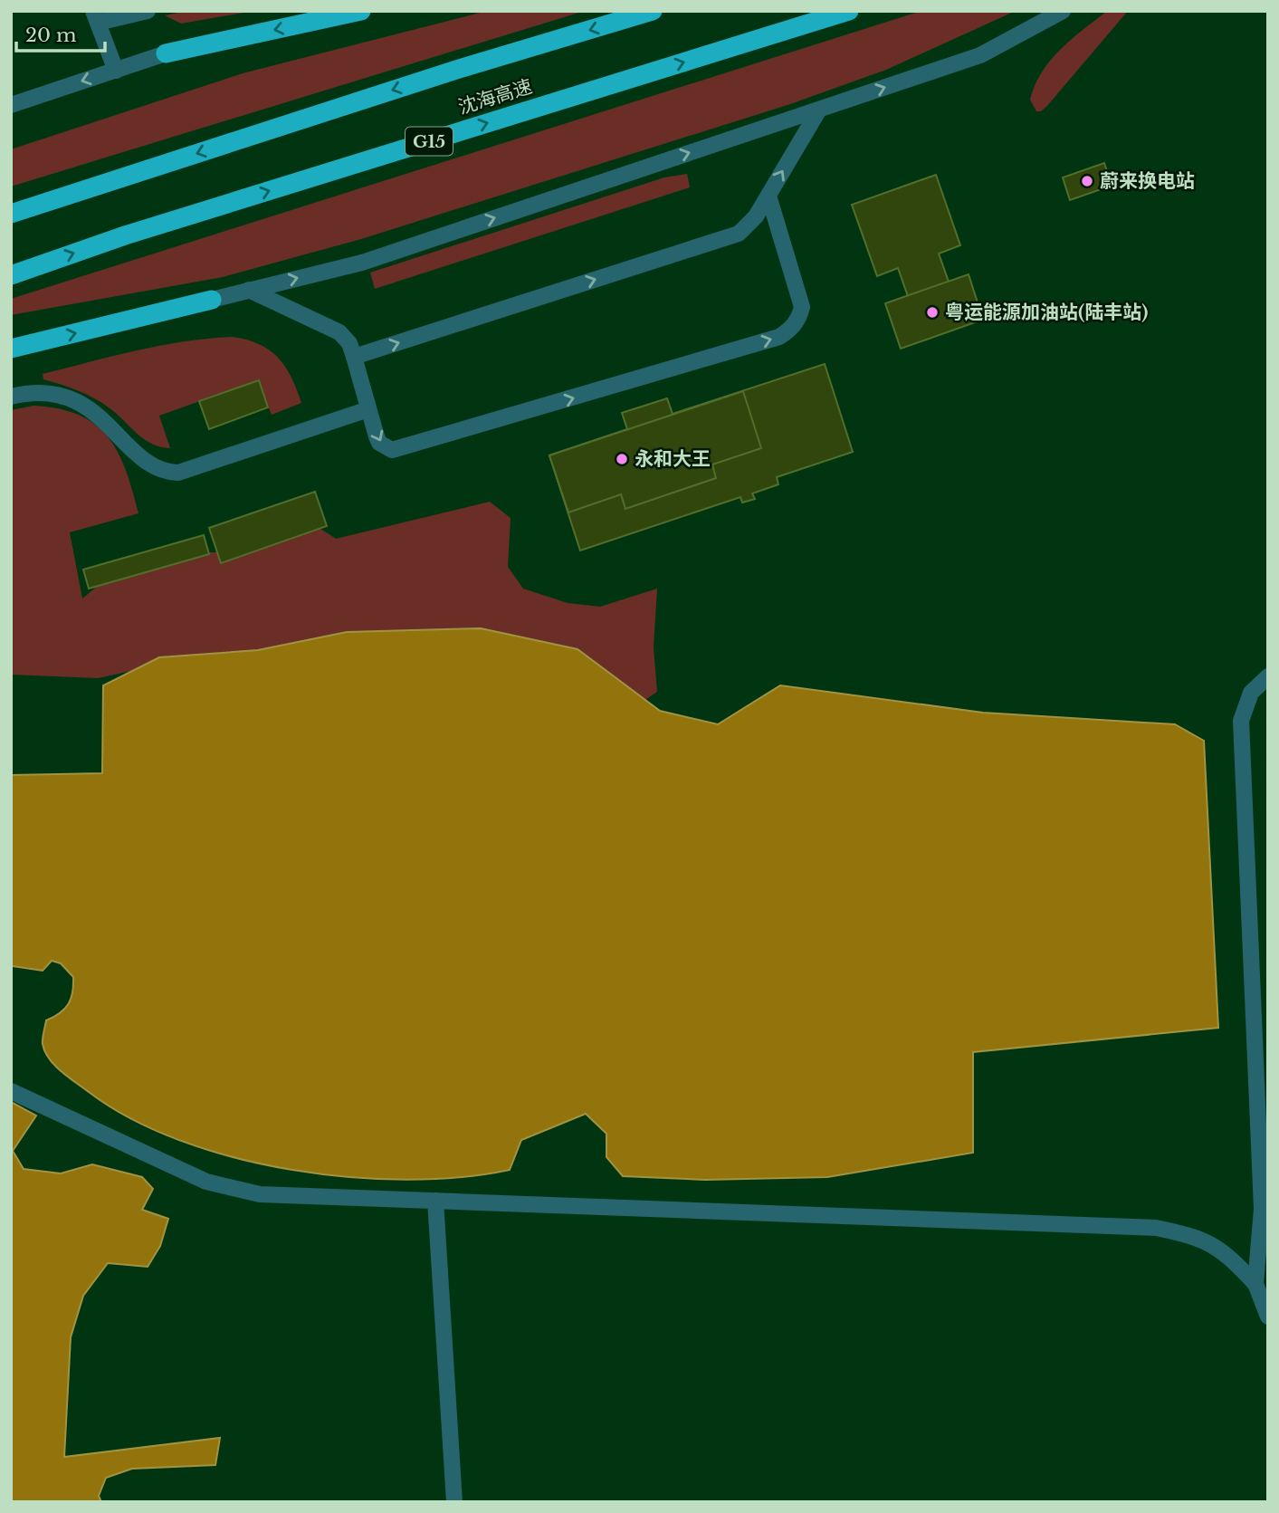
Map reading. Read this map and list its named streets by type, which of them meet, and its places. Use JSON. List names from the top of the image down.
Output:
{
  "streets": {
    "highway": ["沈海高速", "G15"]
  },
  "places": ["蔚来换电站", "粤运能源加油站(陆丰站)", "永和大王"],
  "scale_bar": "20 m"
}
